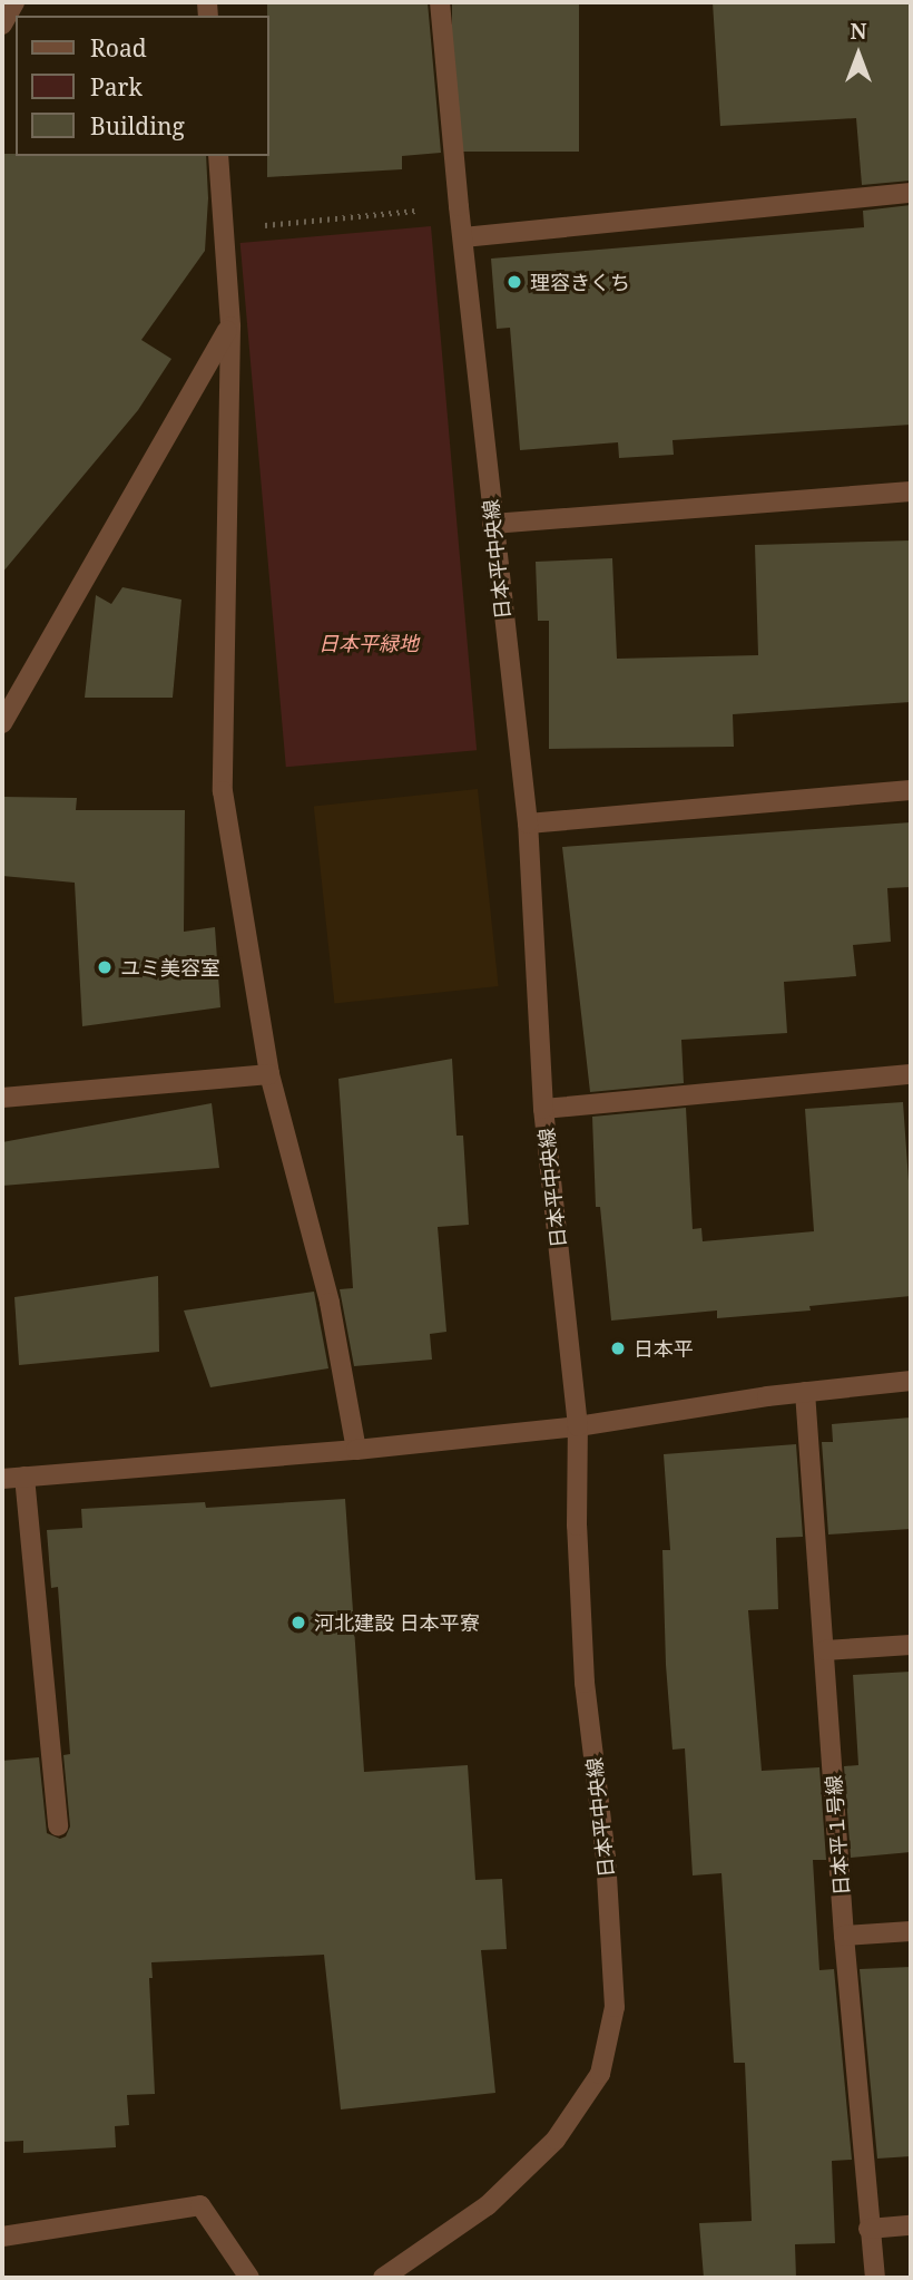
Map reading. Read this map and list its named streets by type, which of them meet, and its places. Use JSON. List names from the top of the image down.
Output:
{
  "streets": {
    "street": ["日本平中央線", "日本平１号線"]
  },
  "parks": ["日本平緑地"],
  "places": [
    "理容きくち",
    "ユミ美容室",
    "日本平",
    "河北建設 日本平寮"
  ],
  "legend": ["Road", "Park", "Building"],
  "north": "top"
}
